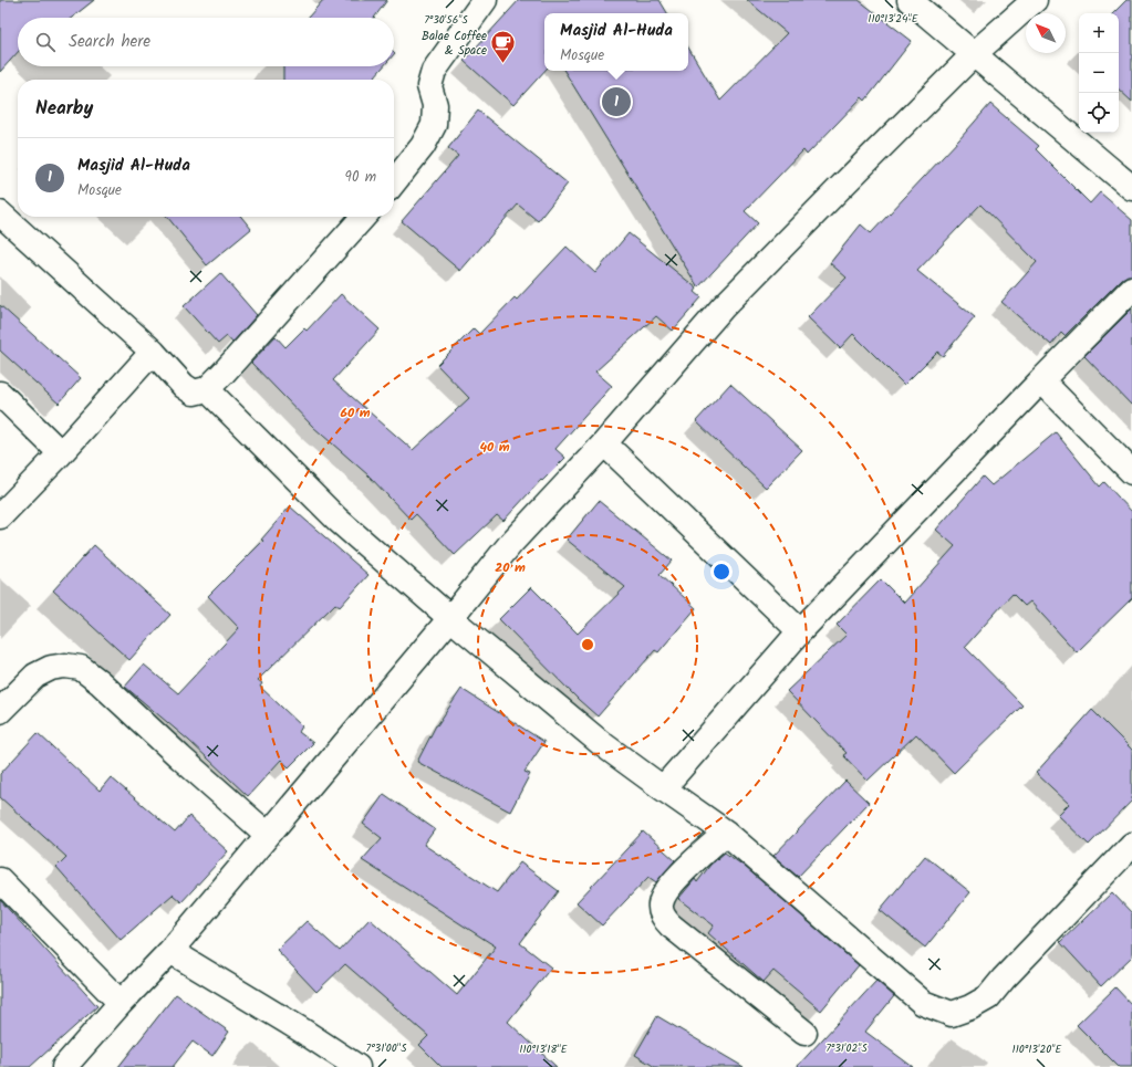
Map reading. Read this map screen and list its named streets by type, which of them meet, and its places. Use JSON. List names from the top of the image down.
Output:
{
  "places": {
    "cafe": ["Balae Coffee & Space"]
  },
  "north": "top left",
  "page": {
    "map_buttons": ["+", "−"],
    "popup": ["Masjid Al-Huda", "Mosque"],
    "search": "Search here",
    "heading": "Nearby",
    "pins": "1",
    "list": [
      {
        "mark": "1",
        "name": "Masjid Al-Huda",
        "note": "Mosque",
        "value": "90 m"
      }
    ]
  },
  "coordinates": [
    "110°13'24\"E",
    "7°30'56\"S",
    "7°31'00\"S",
    "7°31'02\"S",
    "110°13'18\"E",
    "110°13'20\"E"
  ],
  "rings": ["60 m", "40 m", "20 m"]
}
